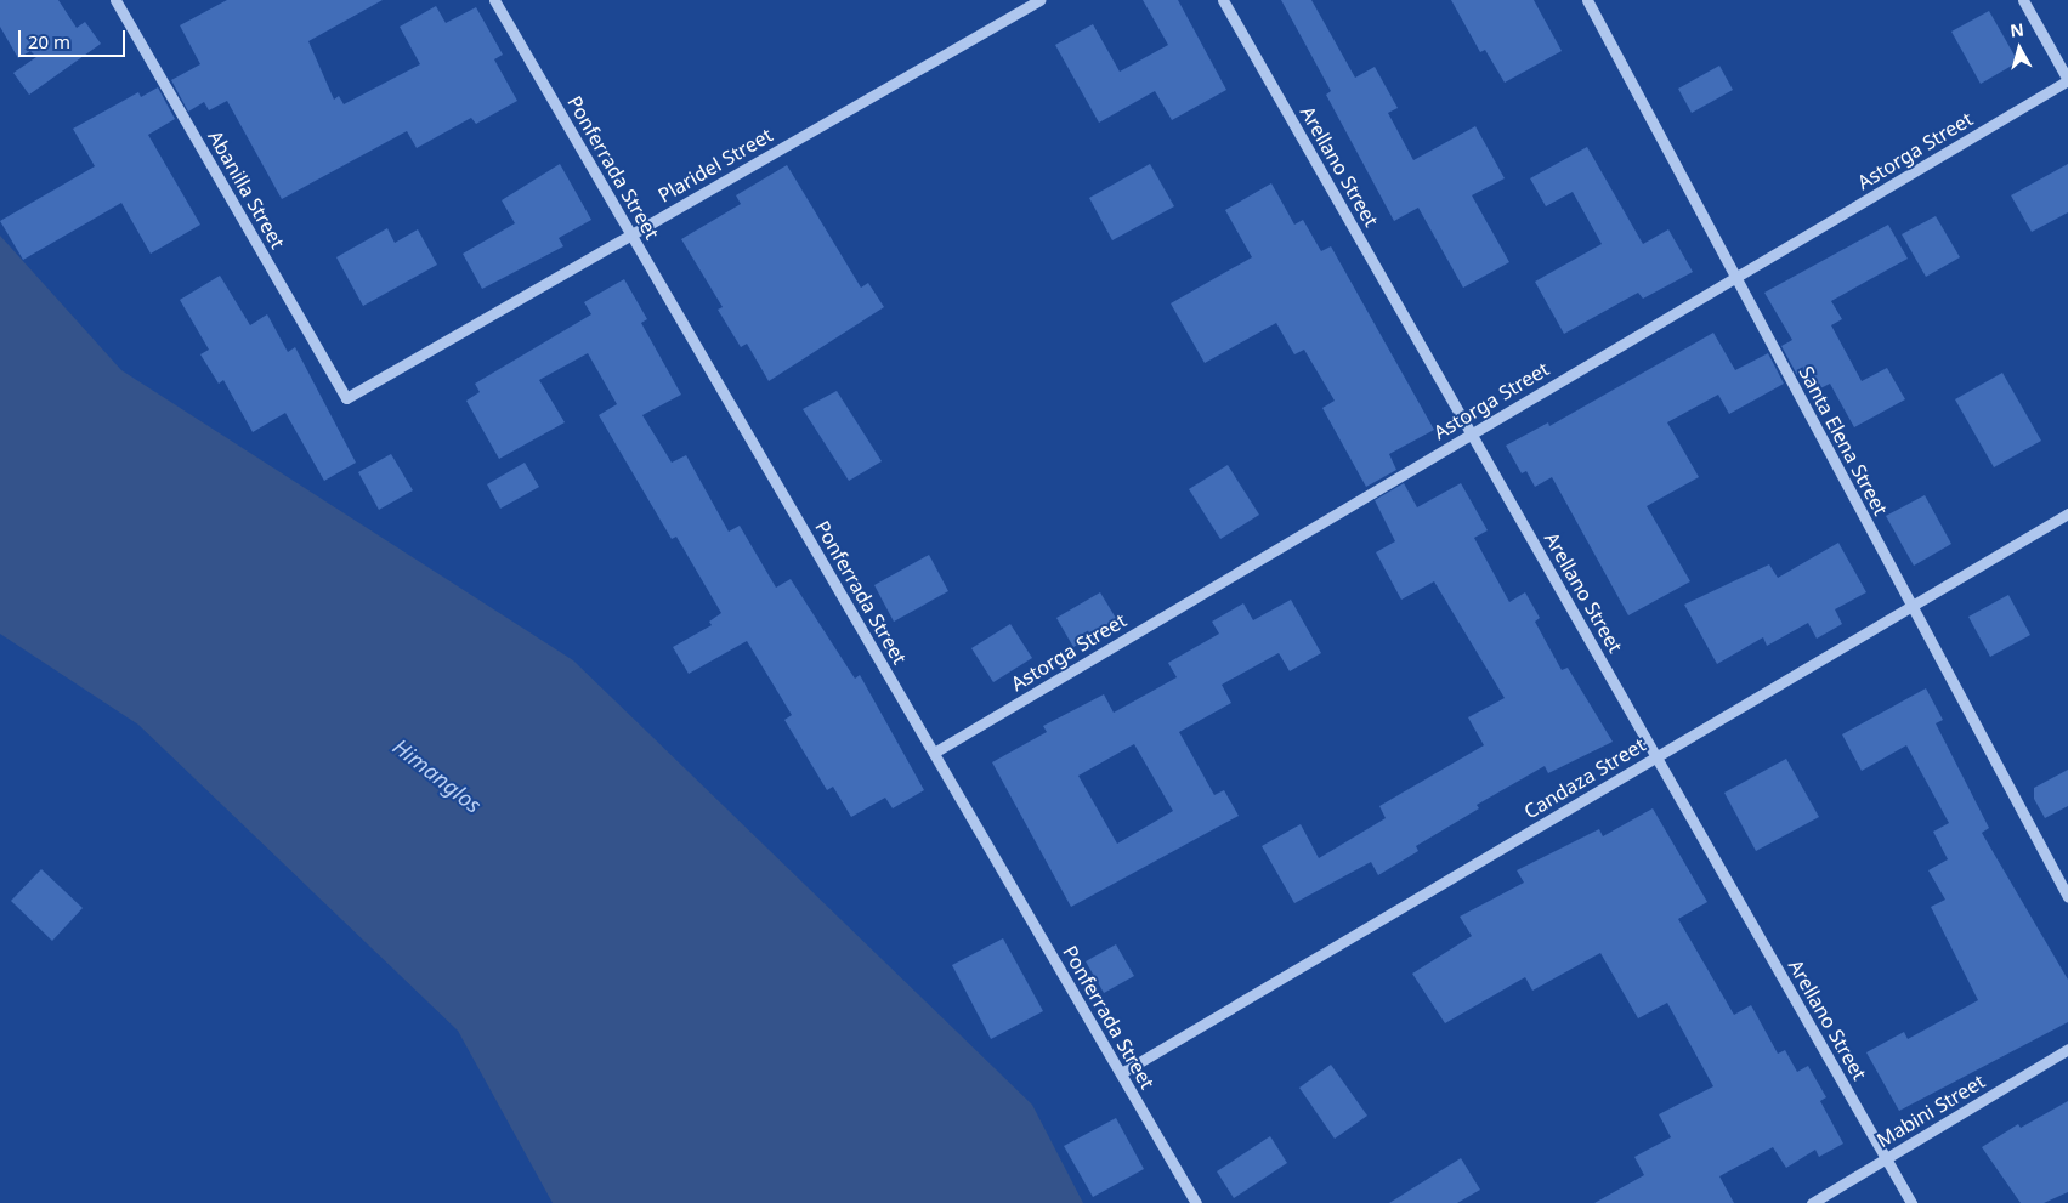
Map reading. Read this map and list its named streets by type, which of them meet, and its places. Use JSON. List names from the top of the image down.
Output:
{
  "streets": {
    "street": [
      "Astorga Street",
      "Plaridel Street",
      "Arellano Street",
      "Ponferrada Street",
      "Abanilla Street",
      "Santa Elena Street",
      "Candaza Street",
      "Mabini Street"
    ]
  },
  "crossings": [
    ["Astorga Street", "Arellano Street"],
    ["Astorga Street", "Ponferrada Street"],
    ["Astorga Street", "Santa Elena Street"],
    ["Plaridel Street", "Ponferrada Street"],
    ["Plaridel Street", "Abanilla Street"],
    ["Arellano Street", "Candaza Street"],
    ["Arellano Street", "Mabini Street"],
    ["Ponferrada Street", "Candaza Street"],
    ["Santa Elena Street", "Candaza Street"]
  ],
  "water": ["Himanglos"],
  "scale_bar": "20 m",
  "north": "top"
}
